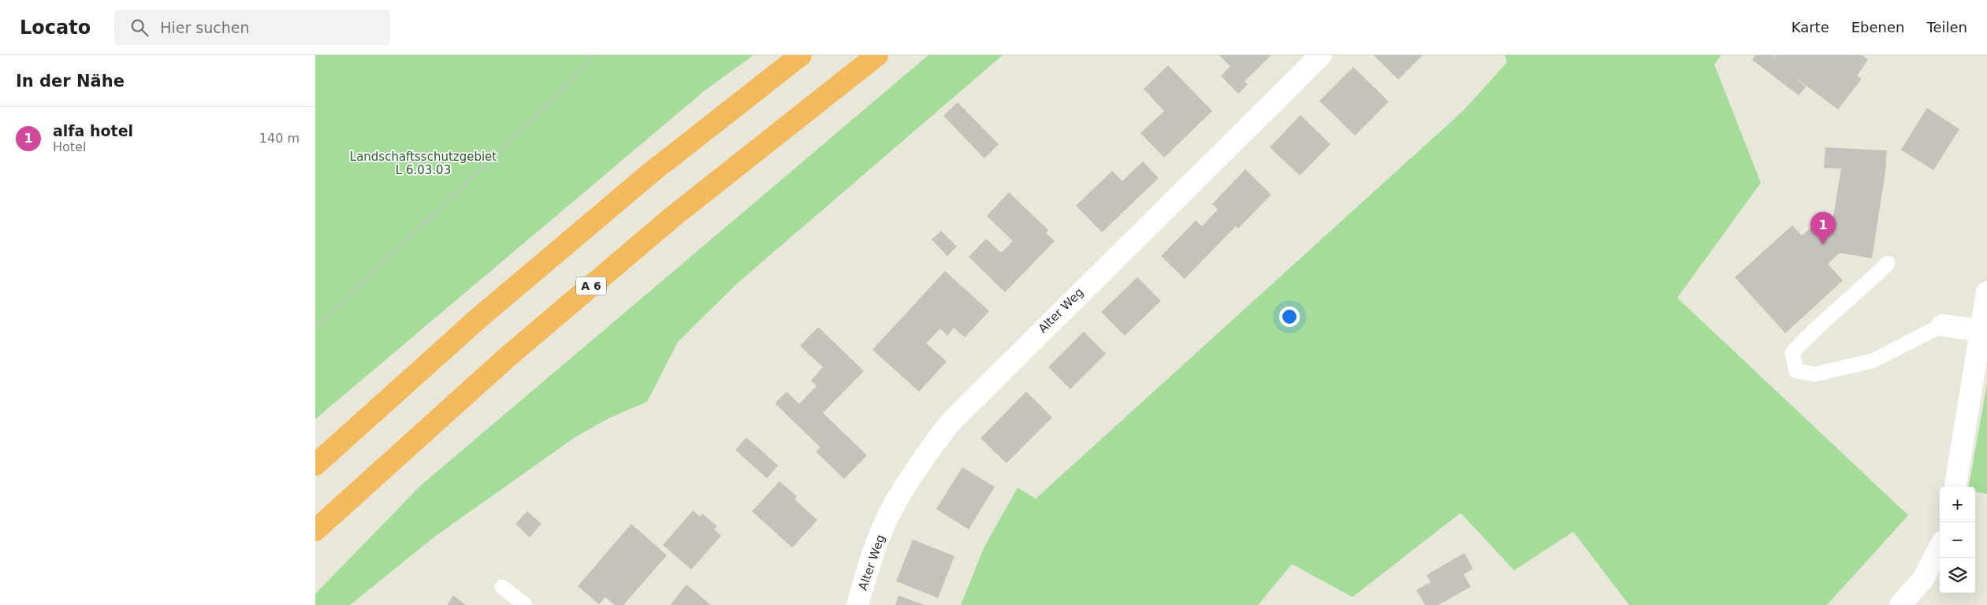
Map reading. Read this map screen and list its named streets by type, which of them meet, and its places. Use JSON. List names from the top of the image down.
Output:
{
  "streets": {
    "highway": ["A 6"],
    "street": ["Alter Weg"]
  },
  "parks": ["Landschaftsschutzgebiet L 6.03.03"],
  "page": {
    "header": "Locato",
    "search": "Hier suchen",
    "nav": ["Karte", "Ebenen", "Teilen"],
    "heading": "In der Nähe",
    "list": [
      {
        "mark": "1",
        "name": "alfa hotel",
        "note": "Hotel",
        "value": "140 m"
      }
    ],
    "pins": "1",
    "map_buttons": ["+", "−"]
  }
}
